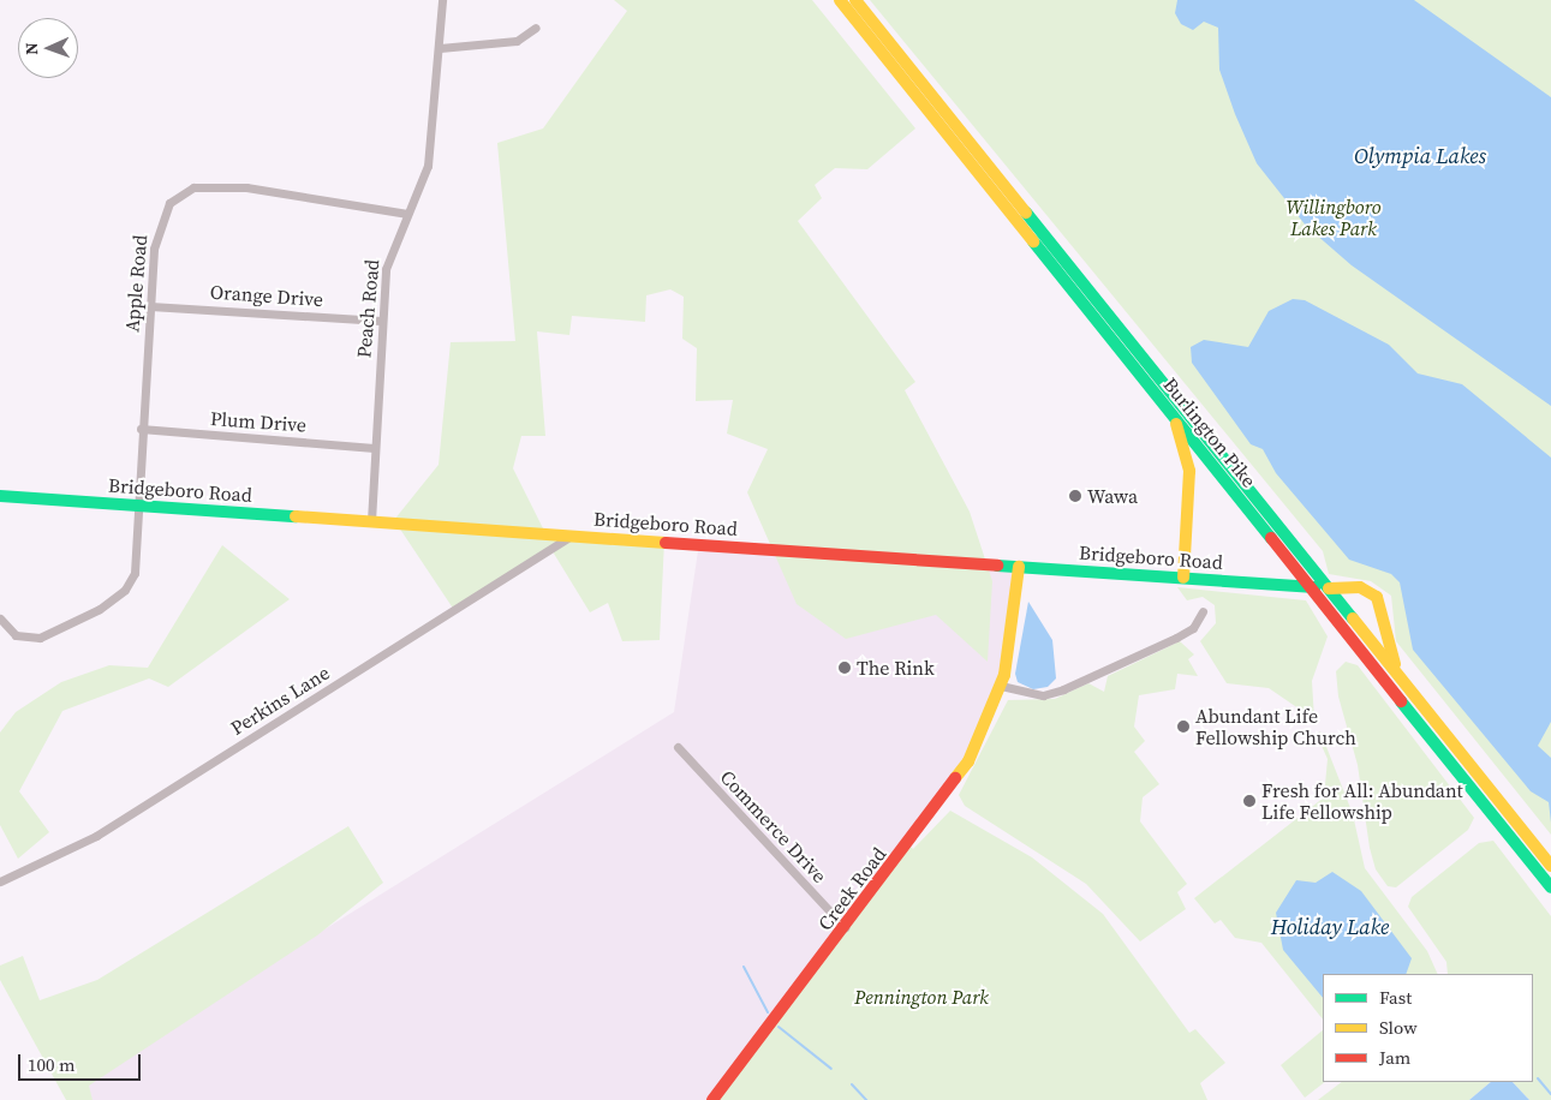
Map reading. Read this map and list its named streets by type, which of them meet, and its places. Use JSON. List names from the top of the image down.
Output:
{
  "streets": {
    "main road": ["Burlington Pike", "Bridgeboro Road", "Creek Road"],
    "street": [
      "Apple Road",
      "Orange Drive",
      "Peach Road",
      "Plum Drive",
      "Perkins Lane",
      "Commerce Drive"
    ]
  },
  "crossings": [
    ["Apple Road", "Orange Drive"],
    ["Apple Road", "Peach Road"],
    ["Apple Road", "Plum Drive"],
    ["Apple Road", "Bridgeboro Road"],
    ["Orange Drive", "Peach Road"],
    ["Peach Road", "Plum Drive"],
    ["Peach Road", "Bridgeboro Road"],
    ["Burlington Pike", "Bridgeboro Road"],
    ["Bridgeboro Road", "Perkins Lane"],
    ["Bridgeboro Road", "Creek Road"],
    ["Commerce Drive", "Creek Road"]
  ],
  "water": ["Olympia Lakes", "Holiday Lake"],
  "parks": ["Willingboro Lakes Park", "Pennington Park"],
  "places": [
    "Wawa",
    "The Rink",
    "Abundant Life Fellowship Church",
    "Fresh for All: Abundant Life Fellowship"
  ],
  "legend": ["Fast", "Slow", "Jam"],
  "scale_bar": "100 m",
  "north": "left"
}
